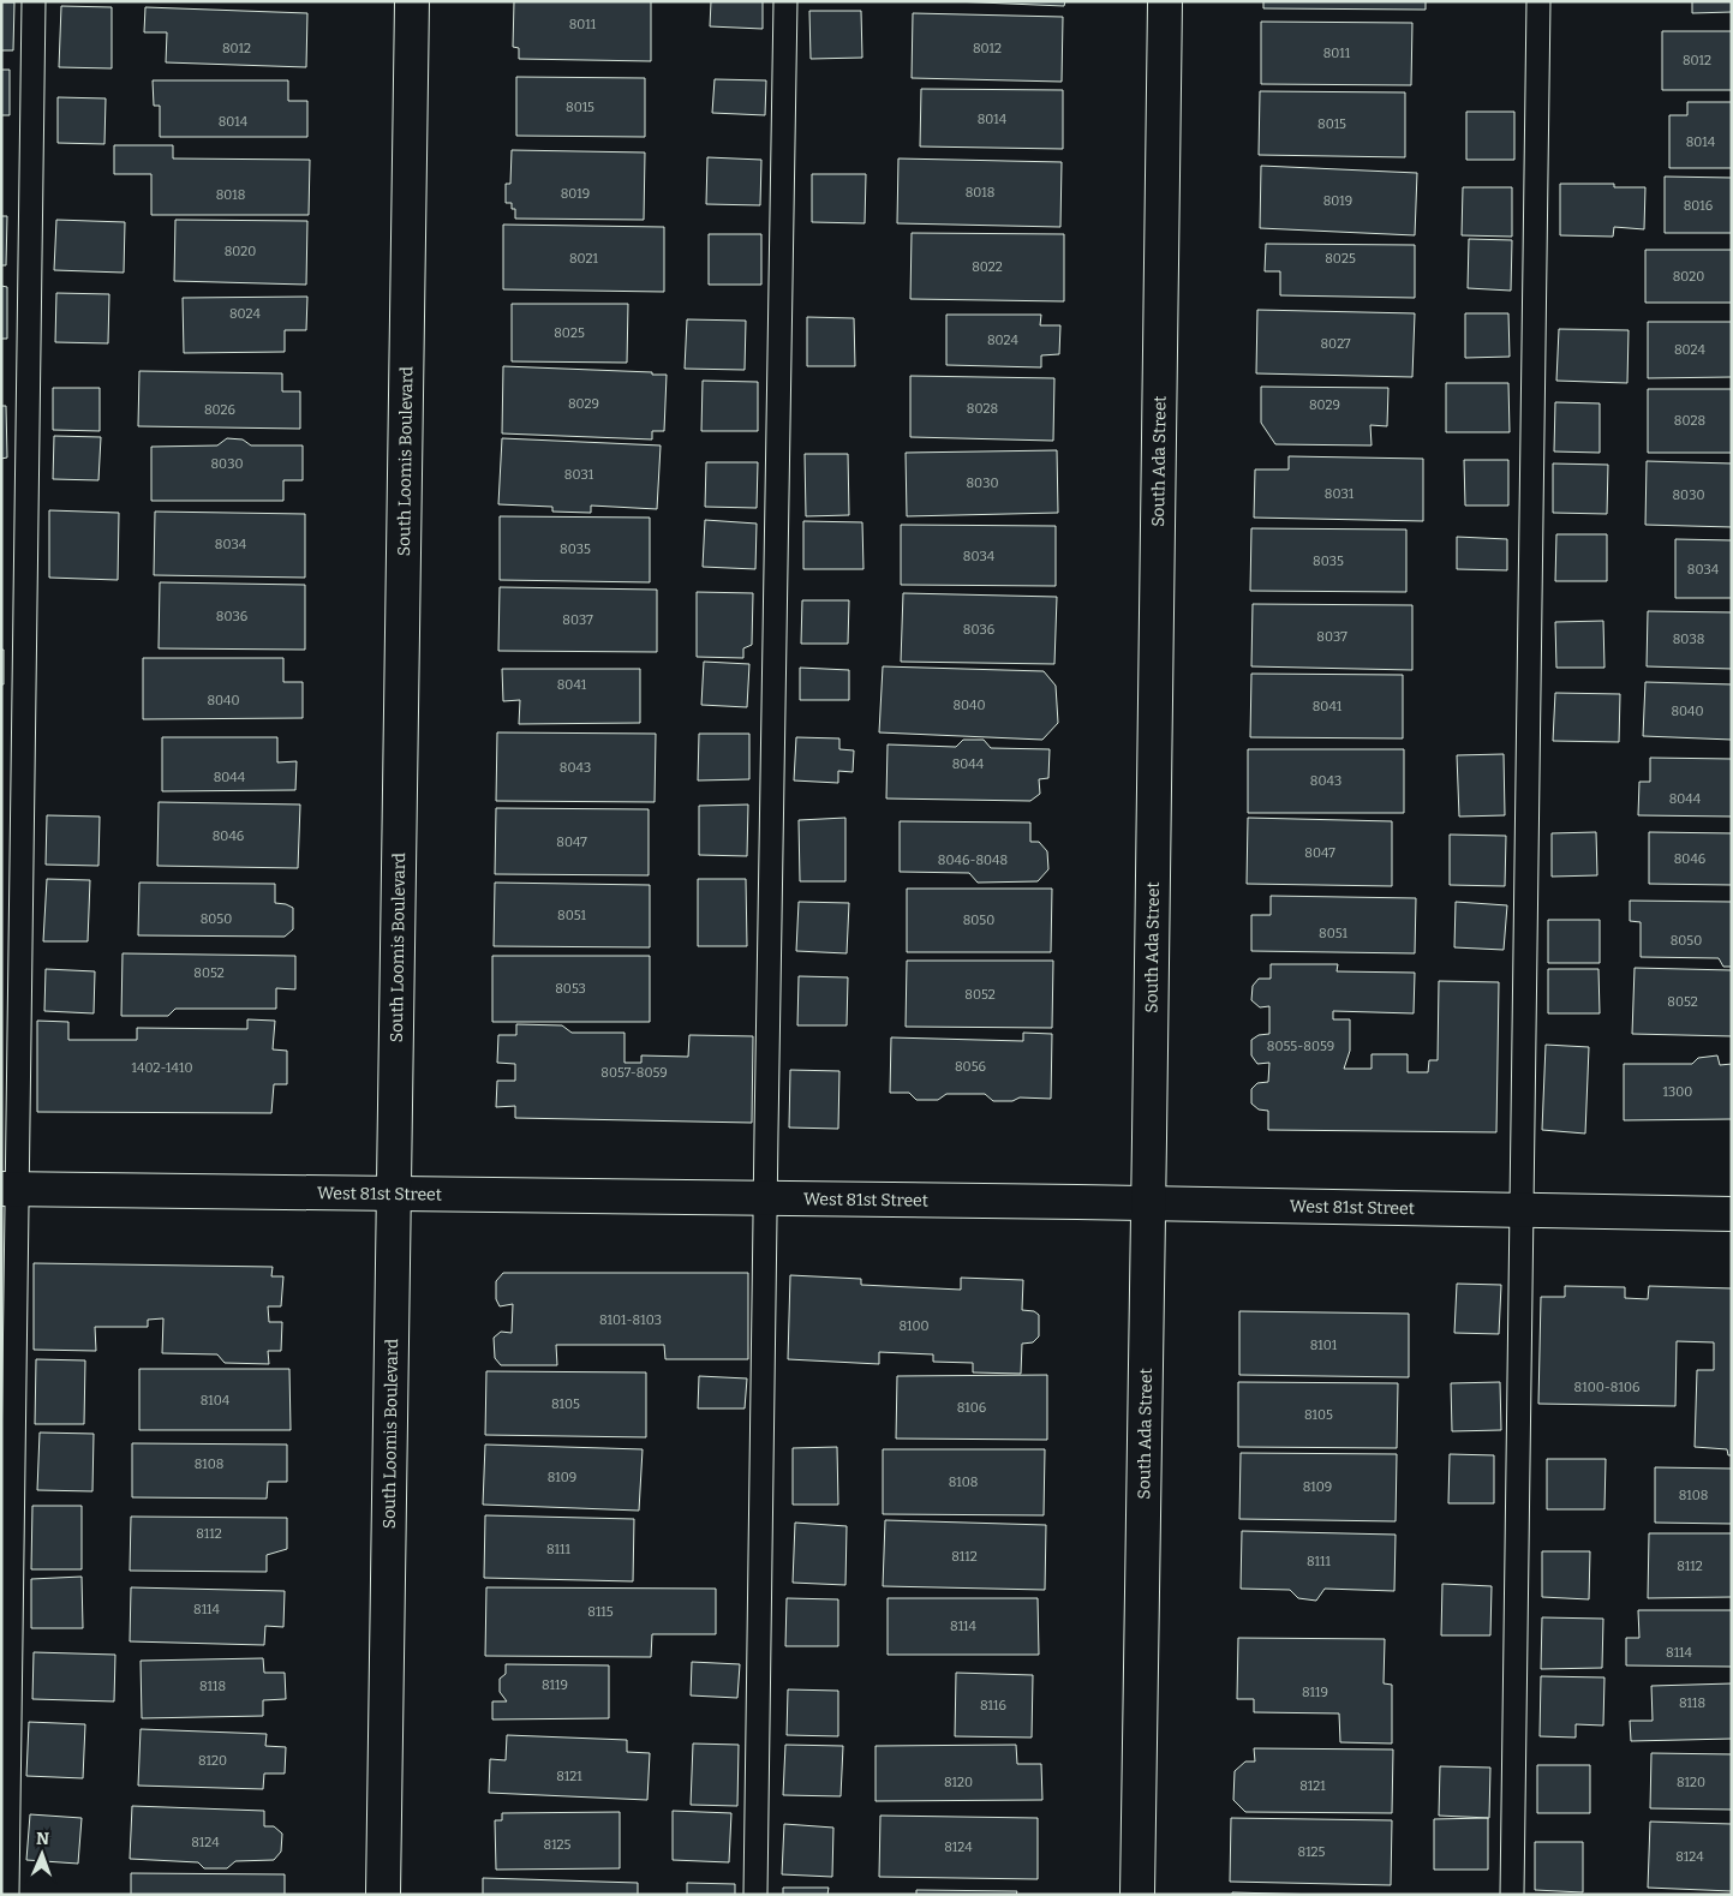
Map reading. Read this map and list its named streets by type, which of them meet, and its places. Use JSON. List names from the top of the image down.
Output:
{
  "streets": {
    "street": ["South Loomis Boulevard", "South Ada Street", "West 81st Street"]
  },
  "crossings": [
    ["South Loomis Boulevard", "West 81st Street"],
    ["South Ada Street", "West 81st Street"]
  ],
  "house_numbers": [
    "8011",
    "8012",
    "8012",
    "8011",
    "8012",
    "8015",
    "8014",
    "8014",
    "8015",
    "8014",
    "8018",
    "8019",
    "8018",
    "8019",
    "8016",
    "8020",
    "8021",
    "8025",
    "8022",
    "8020",
    "8024",
    "8025",
    "8024",
    "8027",
    "8024",
    "8029",
    "8029",
    "8028",
    "8026",
    "8028",
    "8030",
    "8031",
    "8030",
    "8031",
    "8030",
    "8034",
    "8035",
    "8034",
    "8035",
    "8034",
    "8036",
    "8037",
    "8036",
    "8037",
    "8038",
    "8041",
    "8040",
    "8040",
    "8041",
    "8040",
    "8044",
    "8043",
    "8044",
    "8043",
    "8044",
    "8046",
    "8047",
    "8047",
    "8046",
    "8046-8048",
    "8051",
    "8050",
    "8050",
    "8051",
    "8050",
    "8052",
    "8053",
    "8052",
    "8052",
    "8055-8059",
    "8056",
    "1402-1410",
    "8057-8059",
    "1300",
    "8101-8103",
    "8100",
    "8101",
    "8100-8106",
    "8104",
    "8105",
    "8106",
    "8105",
    "8108",
    "8109",
    "8108",
    "8109",
    "8108",
    "8112",
    "8111",
    "8112",
    "8111",
    "8112",
    "8114",
    "8115",
    "8114",
    "8114",
    "8119",
    "8118",
    "8119",
    "8118",
    "8116",
    "8120",
    "8121",
    "8120",
    "8120",
    "8121",
    "8124",
    "8125",
    "8124",
    "8125",
    "8124"
  ],
  "north": "top"
}
